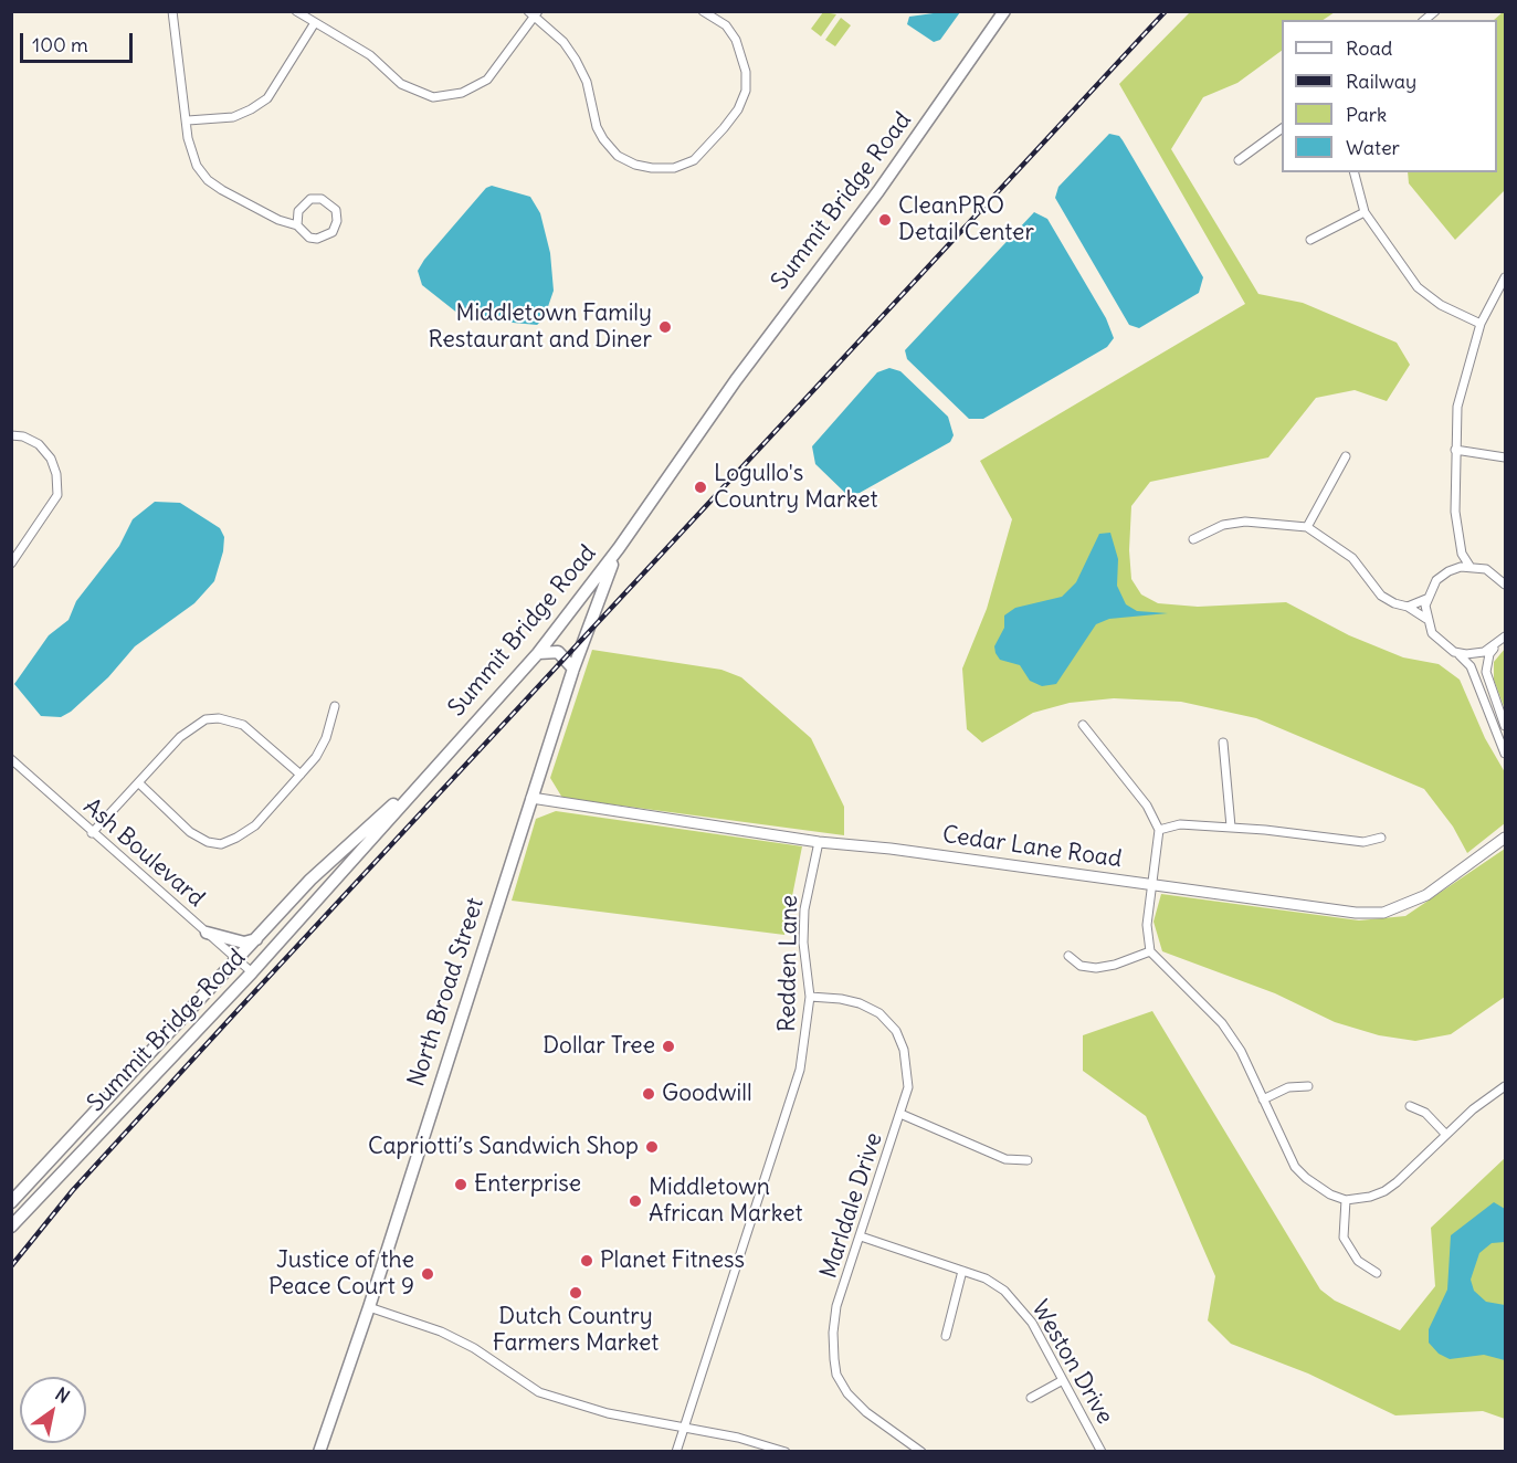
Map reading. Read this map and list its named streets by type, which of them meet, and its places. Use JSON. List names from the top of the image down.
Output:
{
  "streets": {
    "main road": ["Summit Bridge Road", "North Broad Street"],
    "street": [
      "Cedar Lane Road",
      "Ash Boulevard",
      "Redden Lane",
      "Marldale Drive",
      "Weston Drive"
    ]
  },
  "crossings": [
    ["Summit Bridge Road", "Ash Boulevard"],
    ["Summit Bridge Road", "North Broad Street"],
    ["Cedar Lane Road", "Redden Lane"],
    ["Cedar Lane Road", "North Broad Street"],
    ["Redden Lane", "Marldale Drive"],
    ["Marldale Drive", "Weston Drive"]
  ],
  "places": [
    "CleanPRO Detail Center",
    "Middletown Family Restaurant and Diner",
    "Logullo's Country Market",
    "Dollar Tree",
    "Goodwill",
    "Capriotti’s Sandwich Shop",
    "Enterprise",
    "Middletown African Market",
    "Planet Fitness",
    "Justice of the Peace Court 9",
    "Dutch Country Farmers Market"
  ],
  "legend": [
    "Road",
    "Railway",
    "Park",
    "Water"
  ],
  "scale_bar": "100 m",
  "north": "top right"
}
